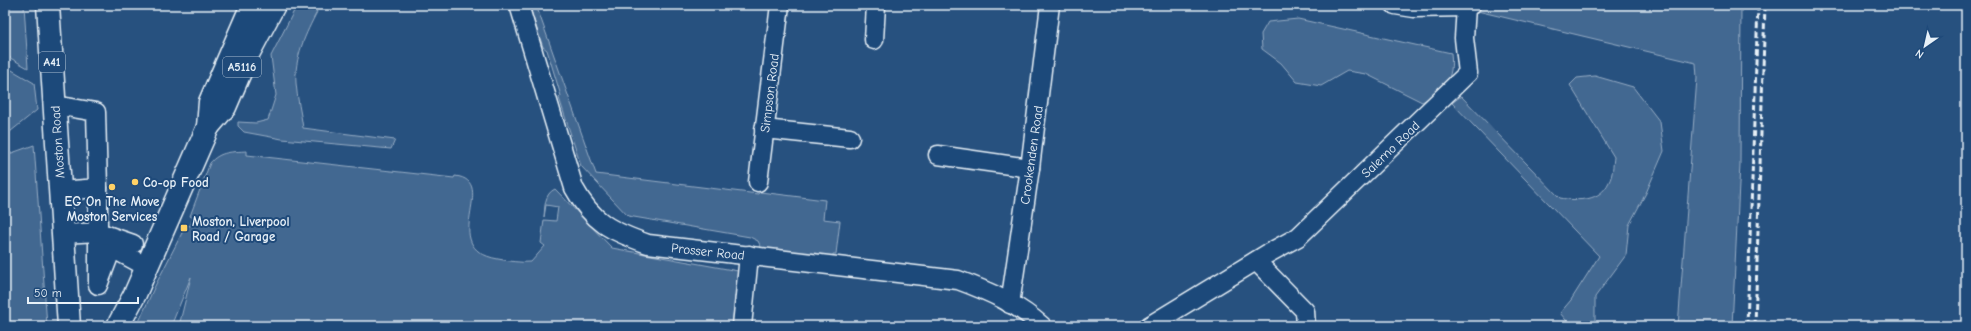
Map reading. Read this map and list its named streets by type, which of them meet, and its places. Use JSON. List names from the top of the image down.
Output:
{
  "streets": {
    "highway": ["A41", "A5116", "Moston Road"],
    "street": [
      "Simpson Road",
      "Salerno Road",
      "Crookenden Road",
      "Prosser Road"
    ]
  },
  "crossings": [
    ["Crookenden Road", "Prosser Road"]
  ],
  "places": {
    "other": ["Co-op Food", "EG On The Move Moston Services"],
    "transit": ["Moston, Liverpool Road / Garage"]
  },
  "scale_bar": "50 m",
  "north": "bottom left"
}
